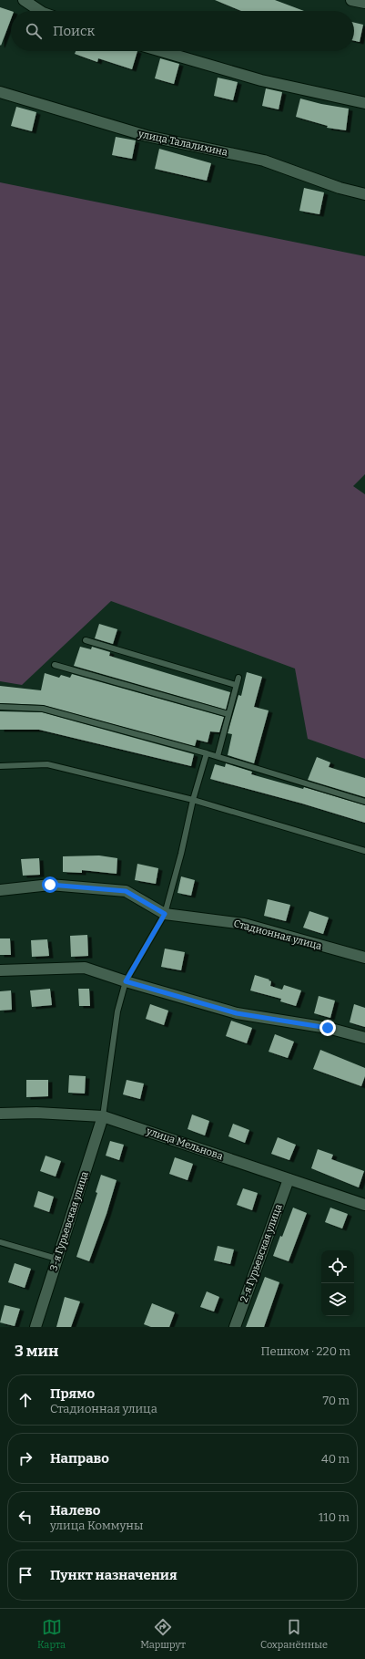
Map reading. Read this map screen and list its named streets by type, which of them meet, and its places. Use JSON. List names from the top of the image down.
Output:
{
  "streets": {
    "street": [
      "улица Талалихина",
      "Стадионная улица",
      "улица Мельнова",
      "3-я Гурьевская улица",
      "2-я Гурьевская улица"
    ]
  },
  "crossings": [
    ["улица Мельнова", "3-я Гурьевская улица"],
    ["улица Мельнова", "2-я Гурьевская улица"]
  ],
  "page": {
    "search": "Поиск",
    "heading": ["3 мин", "Пешком · 220 m"],
    "list": [
      ["Прямо", "Стадионная улица", "70 m"],
      ["Направо", "40 m"],
      ["Налево", "улица Коммуны", "110 m"],
      "Пункт назначения"
    ],
    "nav": ["Карта", "Маршрут", "Сохранённые"]
  }
}
